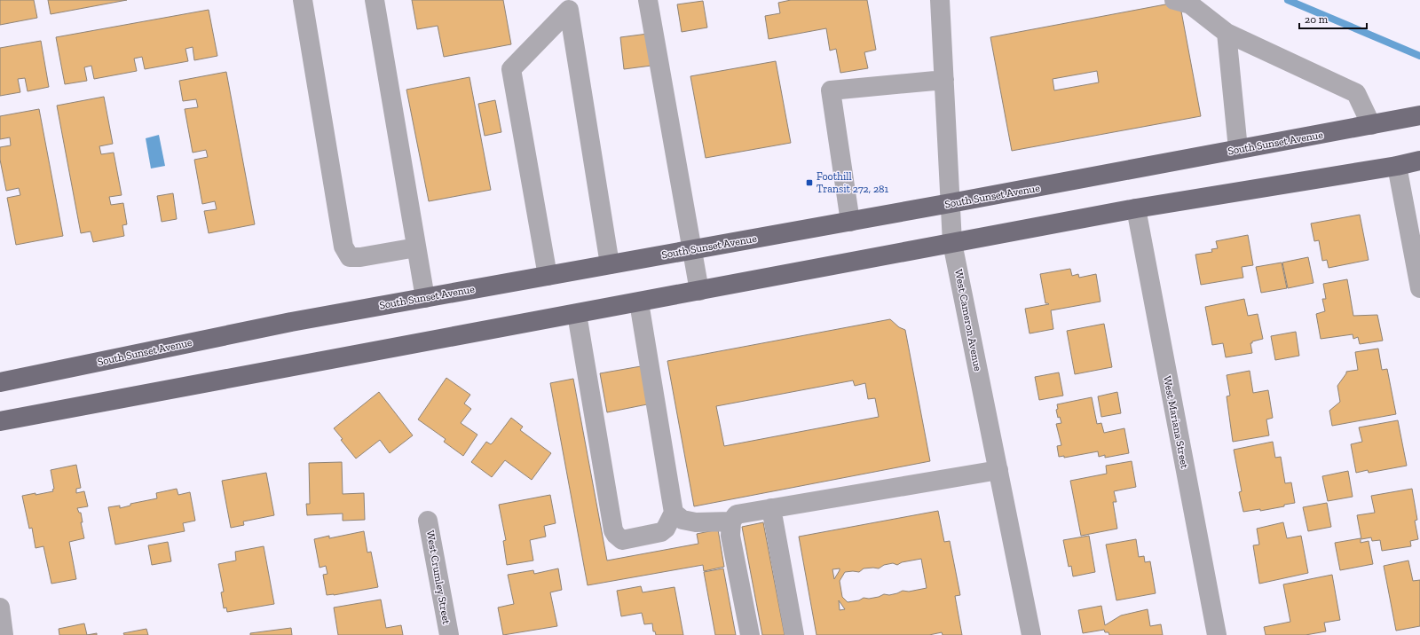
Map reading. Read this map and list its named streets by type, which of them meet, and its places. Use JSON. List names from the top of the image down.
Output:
{
  "streets": {
    "main road": ["South Sunset Avenue"],
    "street": ["West Cameron Avenue", "West Mariana Street", "West Crumley Street"]
  },
  "crossings": [
    ["South Sunset Avenue", "West Cameron Avenue"]
  ],
  "places": {
    "transit": ["Foothill Transit 272, 281"]
  },
  "scale_bar": "20 m"
}
